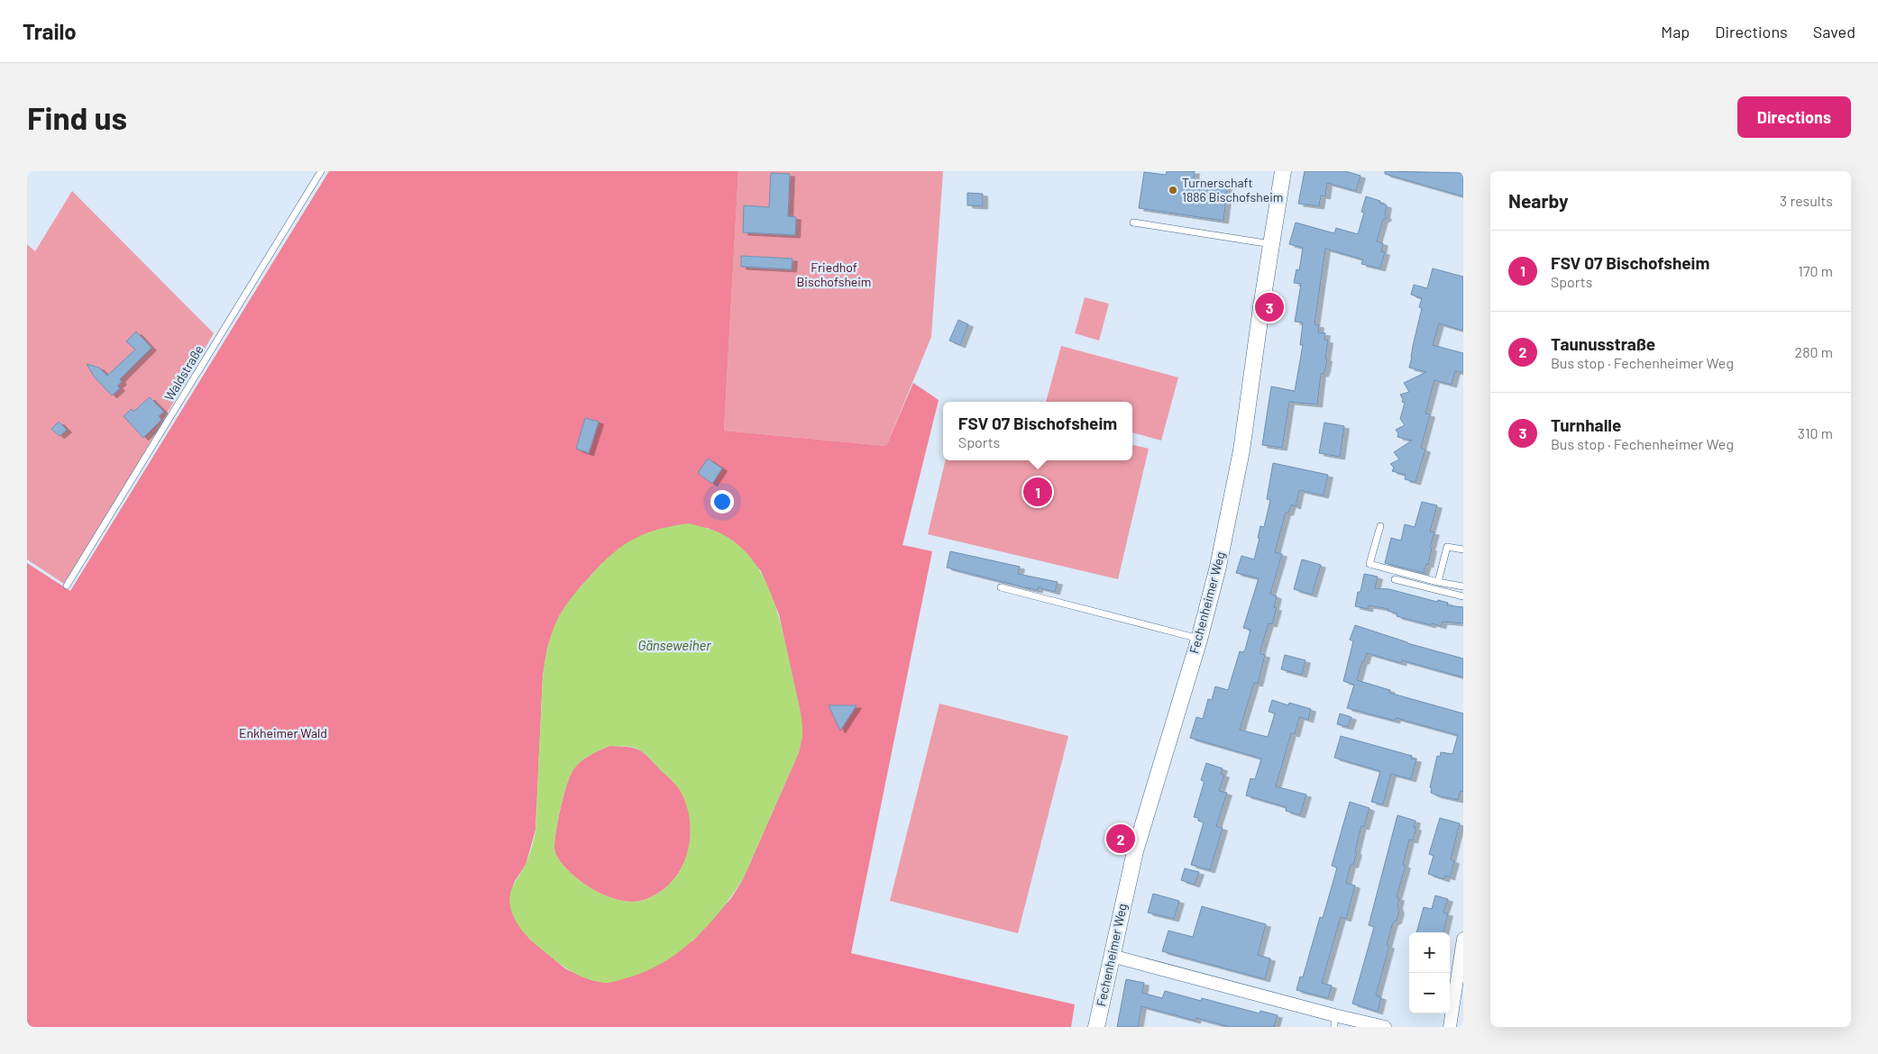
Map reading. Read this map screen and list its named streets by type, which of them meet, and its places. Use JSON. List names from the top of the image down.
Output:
{
  "streets": {
    "street": ["Fechenheimer Weg"],
    "lane": ["Waldstraße"]
  },
  "water": ["Gänseweiher"],
  "parks": ["Friedhof Bischofsheim", "Enkheimer Wald"],
  "places": ["Turnerschaft 1886 Bischofsheim"],
  "page": {
    "header": "Trailo",
    "nav": ["Map", "Directions", "Saved"],
    "buttons": "Directions",
    "title": "Find us",
    "heading": ["Nearby", "3 results"],
    "list": [
      {
        "mark": "1",
        "name": "FSV 07 Bischofsheim",
        "note": "Sports",
        "value": "170 m"
      },
      {
        "mark": "2",
        "name": "Taunusstraße",
        "note": "Bus stop · Fechenheimer Weg",
        "value": "280 m"
      },
      {
        "mark": "3",
        "name": "Turnhalle",
        "note": "Bus stop · Fechenheimer Weg",
        "value": "310 m"
      }
    ],
    "pins": ["3", "1", "2"],
    "popup": ["FSV 07 Bischofsheim", "Sports"],
    "map_buttons": ["+", "−"]
  }
}
